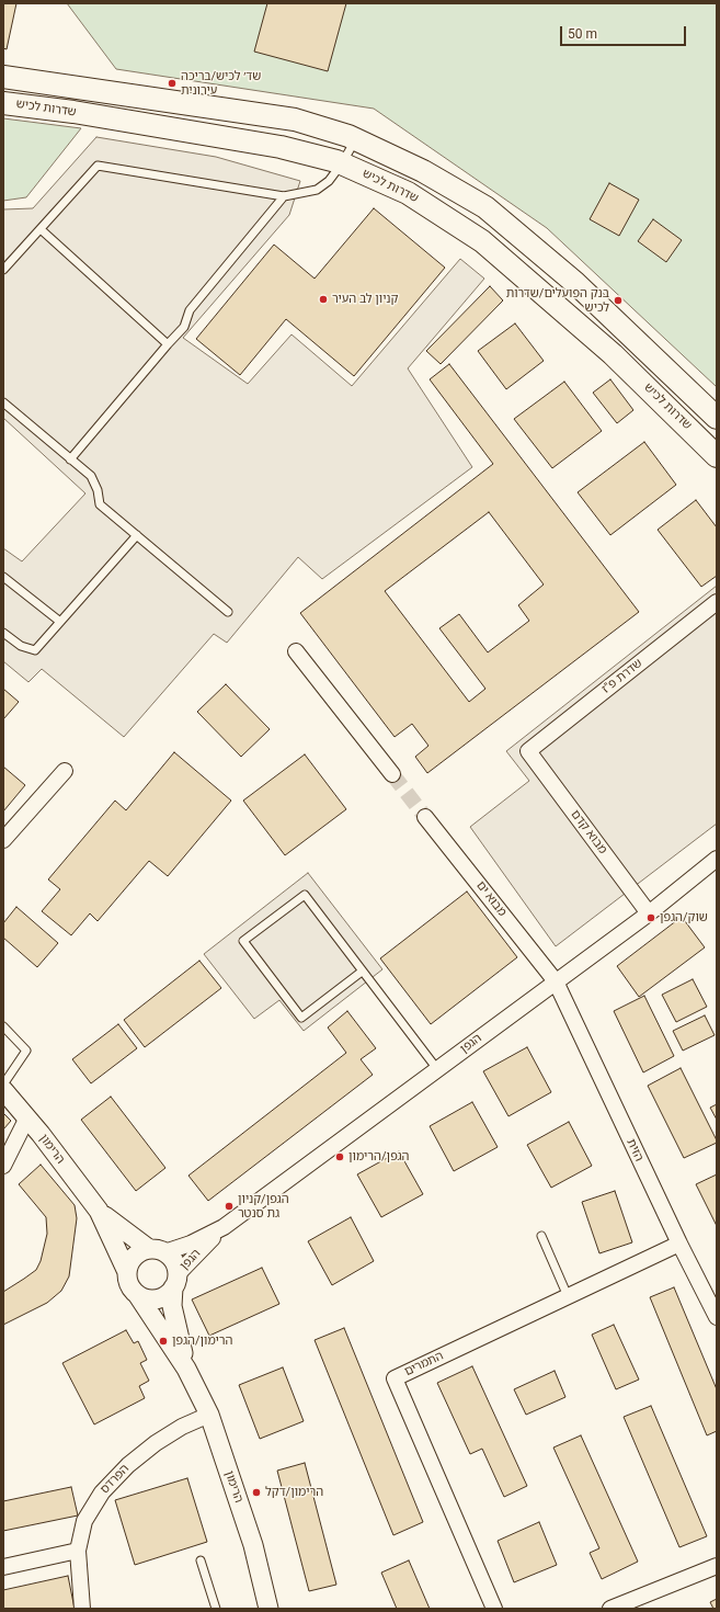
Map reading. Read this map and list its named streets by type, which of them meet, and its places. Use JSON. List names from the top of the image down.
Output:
{
  "streets": {
    "main road": ["שדרות לכיש"],
    "street": [
      "שדרת פ\"ז",
      "מבוא קדם",
      "מבוא ים",
      "הגפן",
      "הרימון",
      "הזית",
      "התמרים",
      "הפרדס"
    ]
  },
  "crossings": [
    ["שדרת פ\"ז", "מבוא קדם"],
    ["מבוא קדם", "הגפן"],
    ["מבוא ים", "הגפן"],
    ["מבוא ים", "הזית"],
    ["הגפן", "הרימון"],
    ["הגפן", "הזית"],
    ["הרימון", "הפרדס"],
    ["הזית", "התמרים"]
  ],
  "places": [
    "שד׳ לכיש/בריכה עירונית",
    "קניון לב העיר",
    "בנק הפועלים/שדרות לכיש",
    "שוק/הגפן",
    "הגפן/הרימון",
    "הגפן/קניון גת סנטר",
    "הרימון/הגפן",
    "הרימון/דקל"
  ],
  "scale_bar": "50 m"
}
